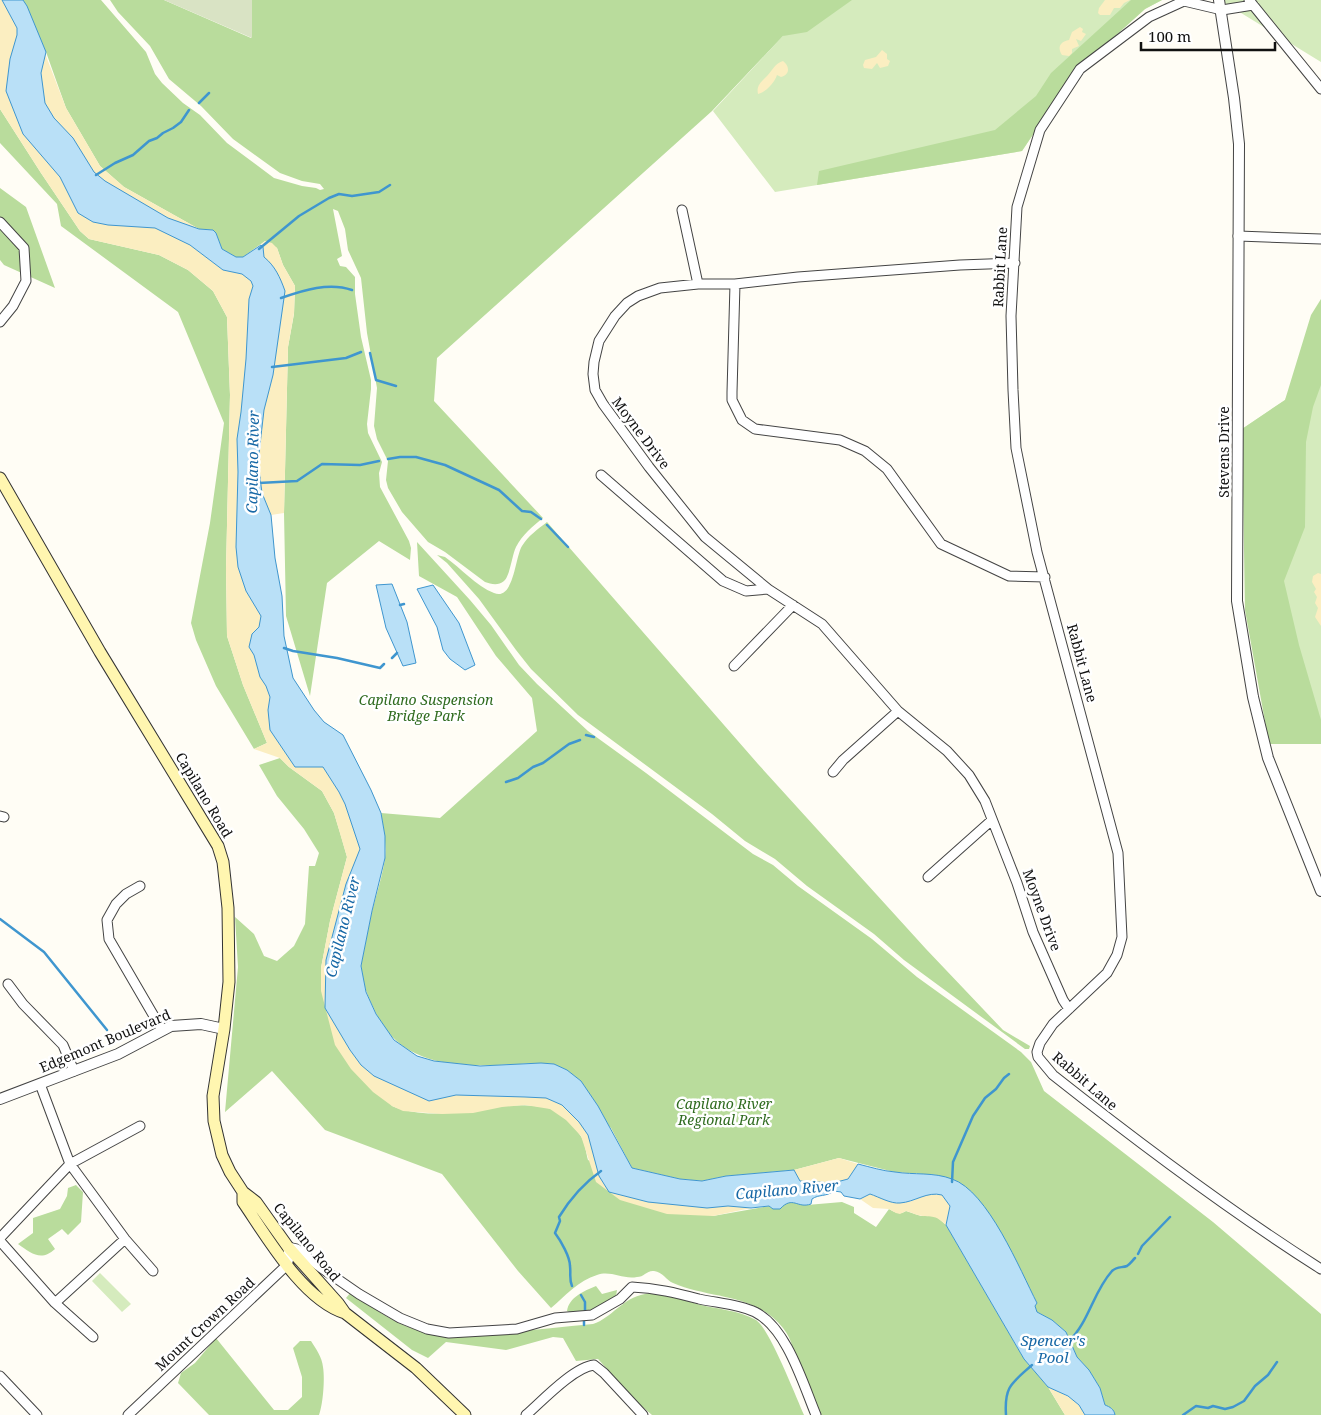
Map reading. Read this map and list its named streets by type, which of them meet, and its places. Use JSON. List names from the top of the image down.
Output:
{
  "streets": {
    "main road": ["Capilano Road"],
    "street": [
      "Rabbit Lane",
      "Moyne Drive",
      "Stevens Drive",
      "Edgemont Boulevard",
      "Mount Crown Road"
    ]
  },
  "crossings": [
    ["Rabbit Lane", "Moyne Drive"],
    ["Rabbit Lane", "Stevens Drive"],
    ["Capilano Road", "Edgemont Boulevard"],
    ["Capilano Road", "Mount Crown Road"]
  ],
  "water": ["Capilano River", "Spencer's Pool"],
  "parks": ["Capilano Suspension Bridge Park", "Capilano River Regional Park"],
  "scale_bar": "100 m"
}
